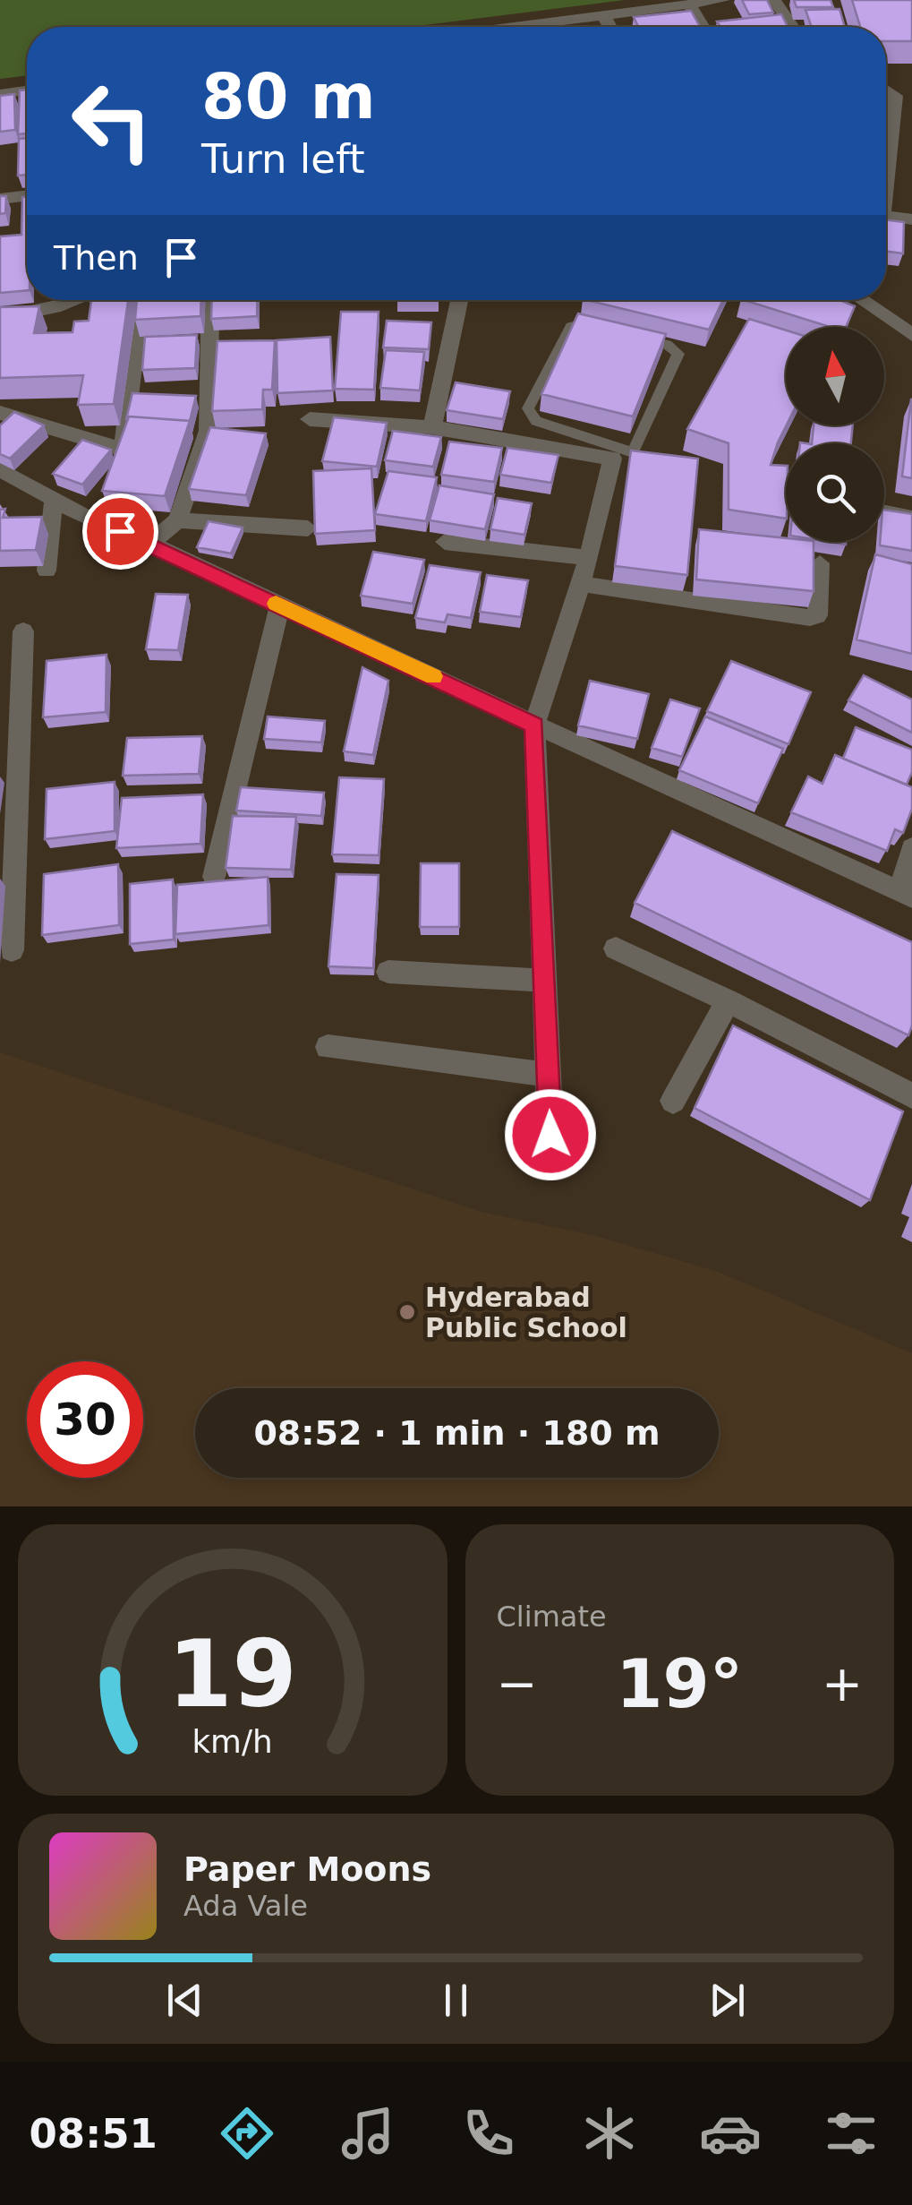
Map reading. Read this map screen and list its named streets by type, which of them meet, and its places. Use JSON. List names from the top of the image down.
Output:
{
  "places": ["Hyderabad Public School"],
  "north": "top",
  "page": {
    "turn": ["80 m", "Turn left"],
    "then": "Then",
    "limit": "30",
    "trip": "08:52 · 1 min · 180 m",
    "tile": "Climate",
    "heat": ["−", "19°", "+"],
    "song": ["Paper Moons", "Ada Vale"],
    "tabs": "08:51",
    "gauge": ["19", "km/h"]
  }
}
